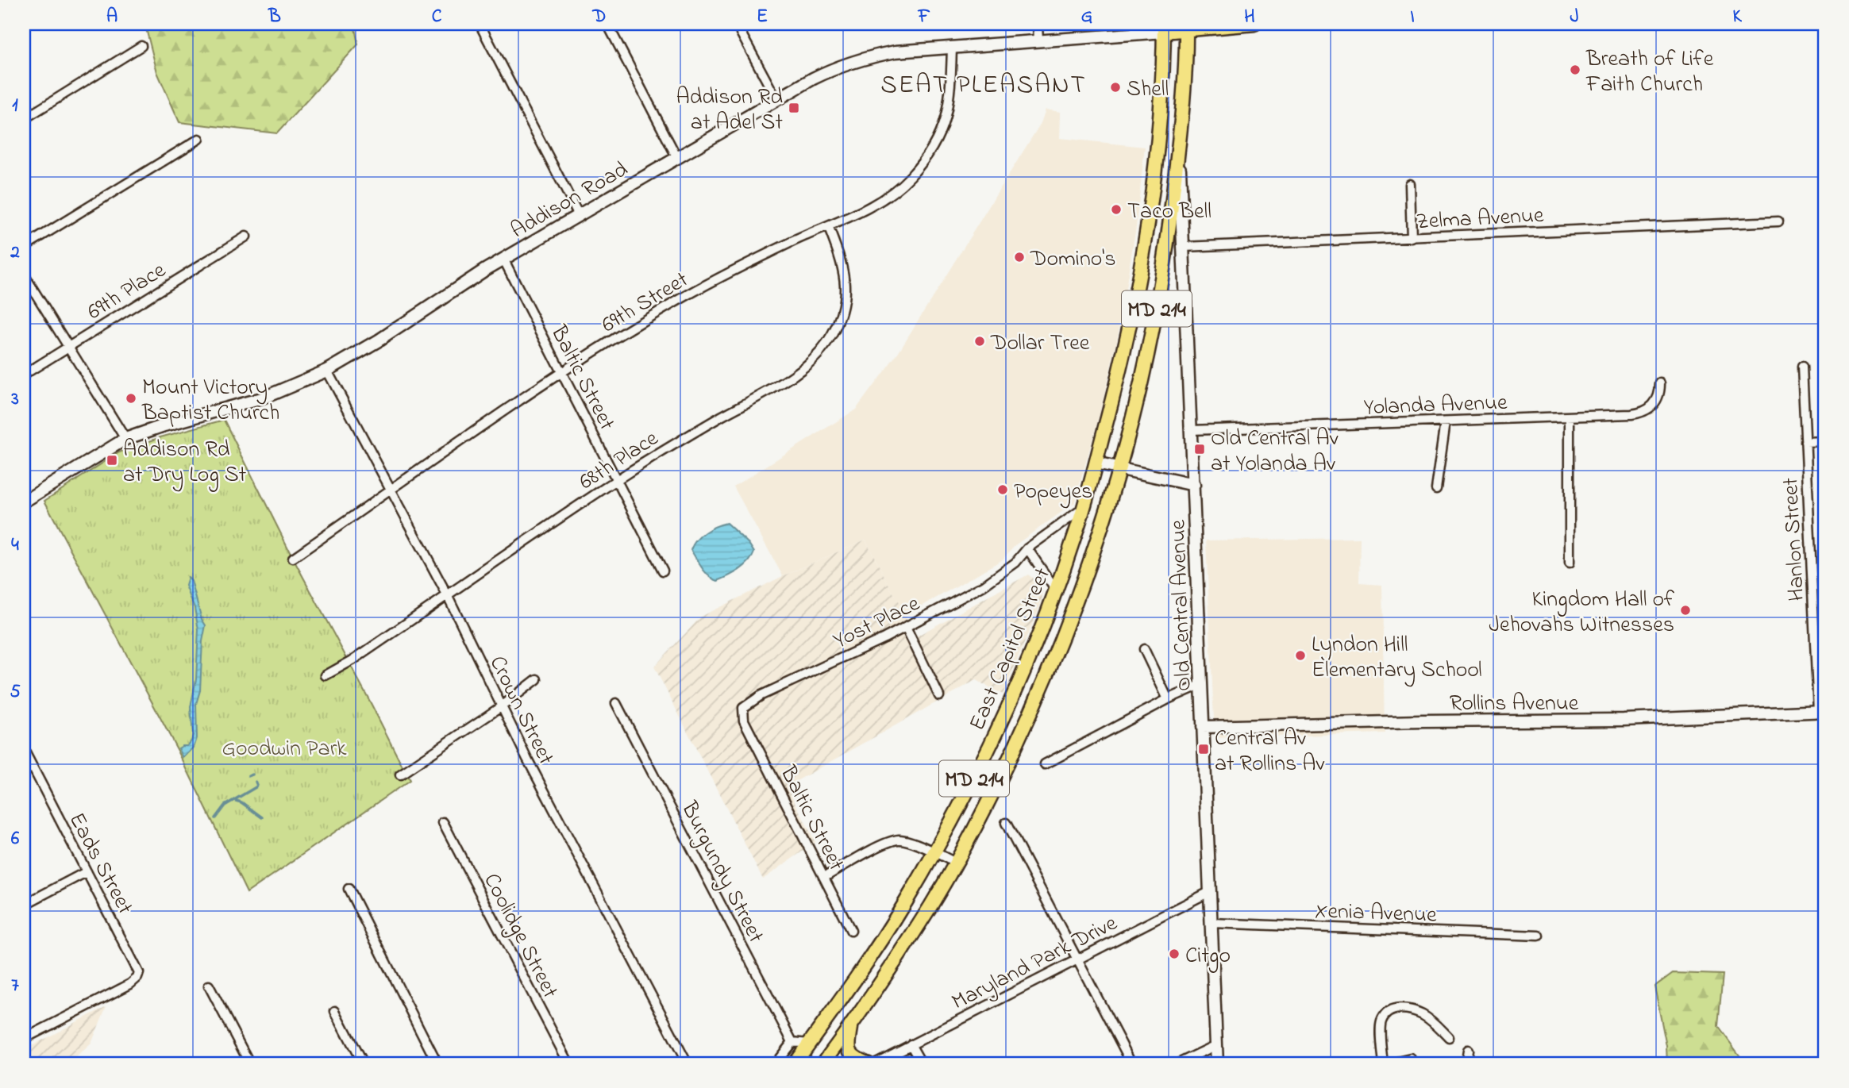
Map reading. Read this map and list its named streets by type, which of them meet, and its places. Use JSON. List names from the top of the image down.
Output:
{
  "streets": {
    "main road": [
      "Addison Road",
      "MD 214",
      "Old Central Avenue",
      "East Capitol Street",
      "Rollins Avenue"
    ],
    "street": [
      "Zelma Avenue",
      "69th Place",
      "69th Street",
      "Baltic Street",
      "Yolanda Avenue",
      "68th Place",
      "Hanlon Street",
      "Yost Place",
      "Crown Street",
      "Eads Street",
      "Burgundy Street",
      "Xenia Avenue",
      "Coolidge Street",
      "Maryland Park Drive"
    ]
  },
  "crossings": [
    ["Addison Road", "69th Street"],
    ["Addison Road", "MD 214"],
    ["Addison Road", "Baltic Street"],
    ["Addison Road", "Crown Street"],
    ["Zelma Avenue", "Old Central Avenue"],
    ["69th Street", "Baltic Street"],
    ["69th Street", "68th Place"],
    ["69th Street", "Crown Street"],
    ["MD 214", "Old Central Avenue"],
    ["MD 214", "East Capitol Street"],
    ["Baltic Street", "68th Place"],
    ["Baltic Street", "Yost Place"],
    ["Yolanda Avenue", "Old Central Avenue"],
    ["68th Place", "Crown Street"],
    ["Hanlon Street", "Rollins Avenue"],
    ["Old Central Avenue", "Rollins Avenue"],
    ["Old Central Avenue", "Xenia Avenue"],
    ["Old Central Avenue", "Maryland Park Drive"],
    ["Yost Place", "East Capitol Street"]
  ],
  "districts": ["SEAT PLEASANT"],
  "parks": ["Goodwin Park"],
  "places": {
    "other": [
      "Breath of Life Faith Church",
      "Shell",
      "Taco Bell",
      "Domino's",
      "Dollar Tree",
      "Mount Victory Baptist Church",
      "Popeyes",
      "Kingdom Hall of Jehovahs Witnesses",
      "Lyndon Hill Elementary School",
      "Citgo"
    ],
    "transit": [
      "Addison Rd at Adel St",
      "Old Central Av at Yolanda Av",
      "Addison Rd at Dry Log St",
      "Central Av at Rollins Av"
    ]
  },
  "grid": {
    "columns": [
      "A",
      "B",
      "C",
      "D",
      "E",
      "F",
      "G",
      "H",
      "I",
      "J",
      "K"
    ],
    "rows": [
      "1",
      "2",
      "3",
      "4",
      "5",
      "6",
      "7"
    ]
  }
}
